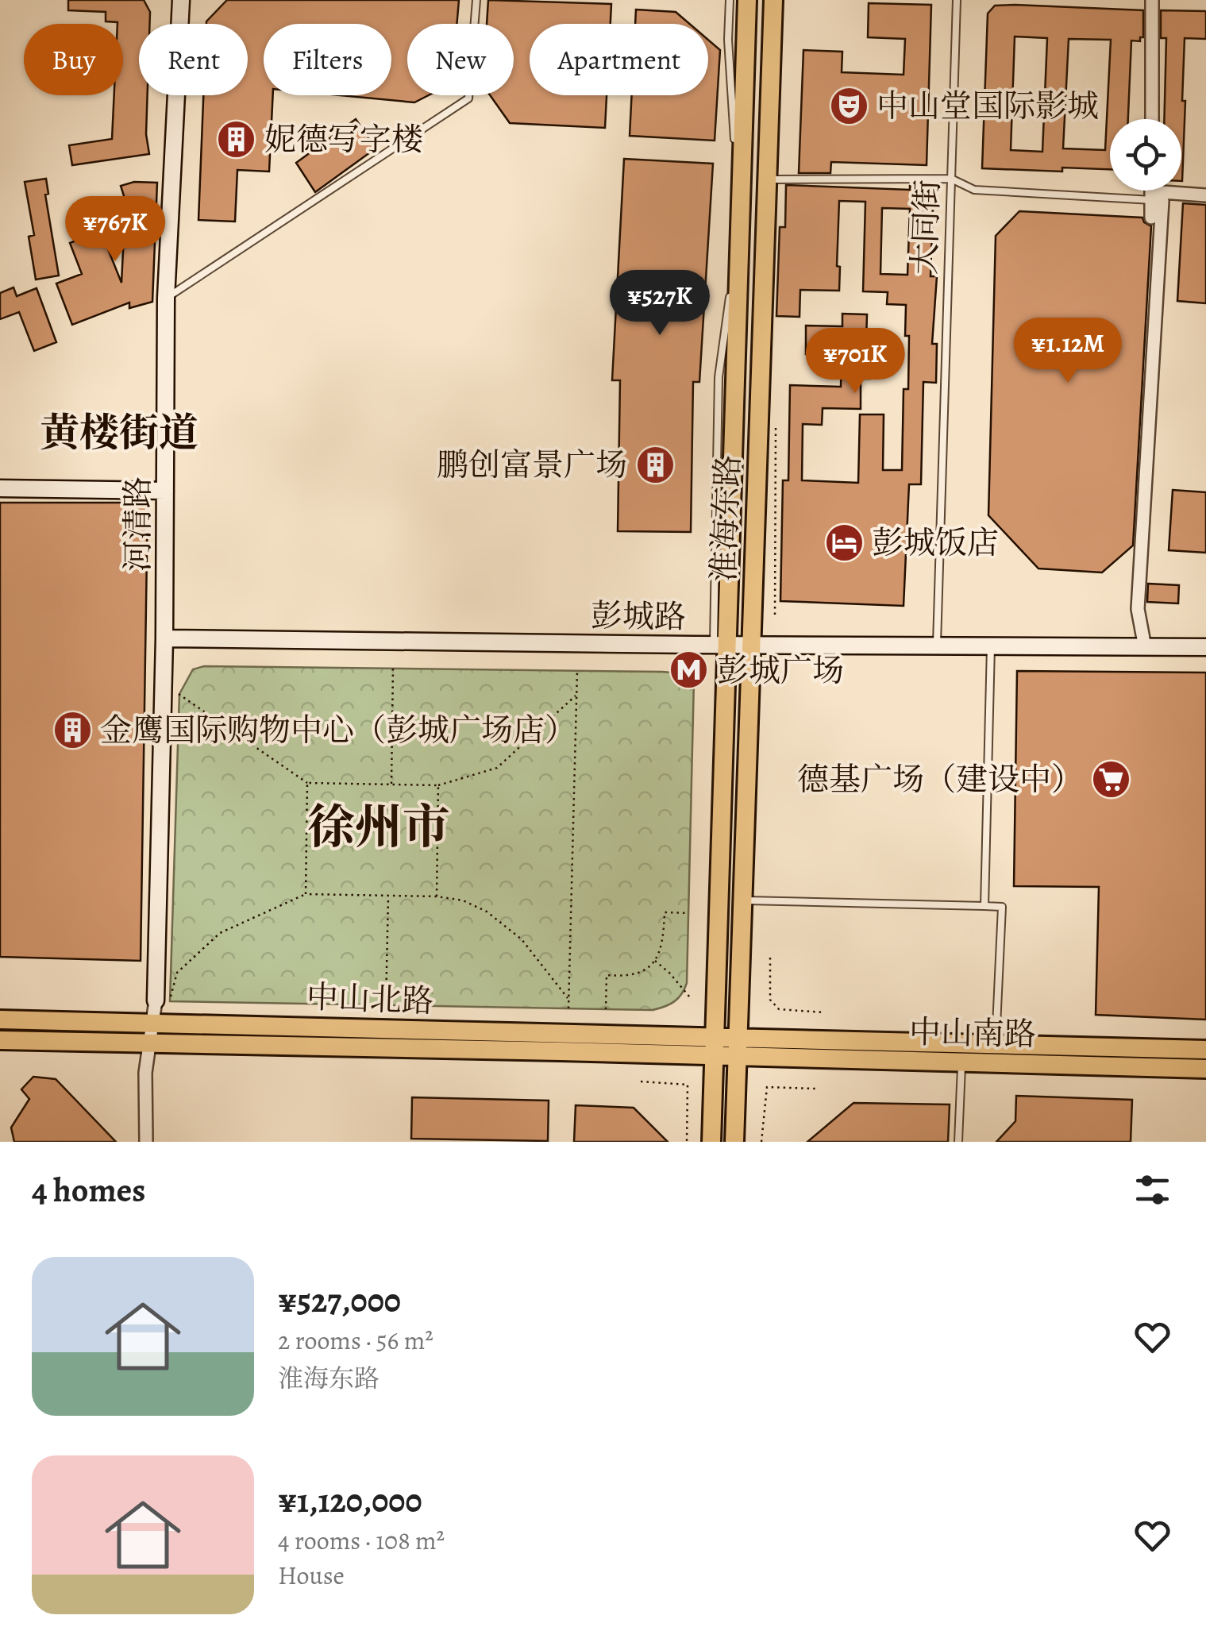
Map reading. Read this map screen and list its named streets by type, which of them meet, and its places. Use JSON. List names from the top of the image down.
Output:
{
  "streets": {
    "main road": ["淮海东路", "中山北路", "中山南路"],
    "street": ["河清路", "彭城路"],
    "lane": ["大同街"]
  },
  "crossings": [
    ["大同街", "彭城路"],
    ["淮海东路", "彭城路"],
    ["淮海东路", "中山北路"],
    ["淮海东路", "中山南路"],
    ["河清路", "彭城路"],
    ["中山北路", "中山南路"]
  ],
  "districts": ["黄楼街道", "徐州市"],
  "places": {
    "theatre": ["中山堂国际影城"],
    "building": ["妮德写字楼", "鹏创富景广场", "金鹰国际购物中心（彭城广场店）"],
    "hotel": ["彭城饭店"],
    "metro station": ["彭城广场"],
    "supermarket": ["德基广场（建设中）"]
  },
  "page": {
    "chip": [
      "Buy",
      "Rent",
      "Filters",
      "New",
      "Apartment"
    ],
    "price": [
      "¥767K",
      "¥527K",
      "¥1.12M",
      "¥701K"
    ],
    "heading": "4 homes",
    "list": [
      {
        "name": "¥527,000",
        "note": "2 rooms · 56 m² · 淮海东路"
      },
      {
        "name": "¥1,120,000",
        "note": "4 rooms · 108 m² · House"
      }
    ]
  }
}
